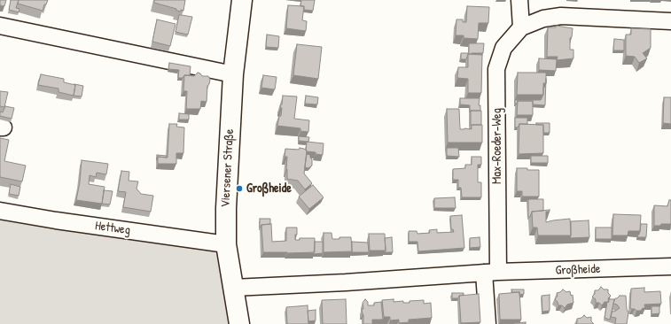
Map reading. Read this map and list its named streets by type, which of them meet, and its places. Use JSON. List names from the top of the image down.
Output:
{
  "streets": {
    "main road": ["Viersener Straße"],
    "street": ["Max-Roeder-Weg", "Hettweg", "Großheide"]
  },
  "crossings": [
    ["Max-Roeder-Weg", "Großheide"],
    ["Viersener Straße", "Hettweg"],
    ["Viersener Straße", "Großheide"]
  ],
  "places": ["Großheide"]
}
